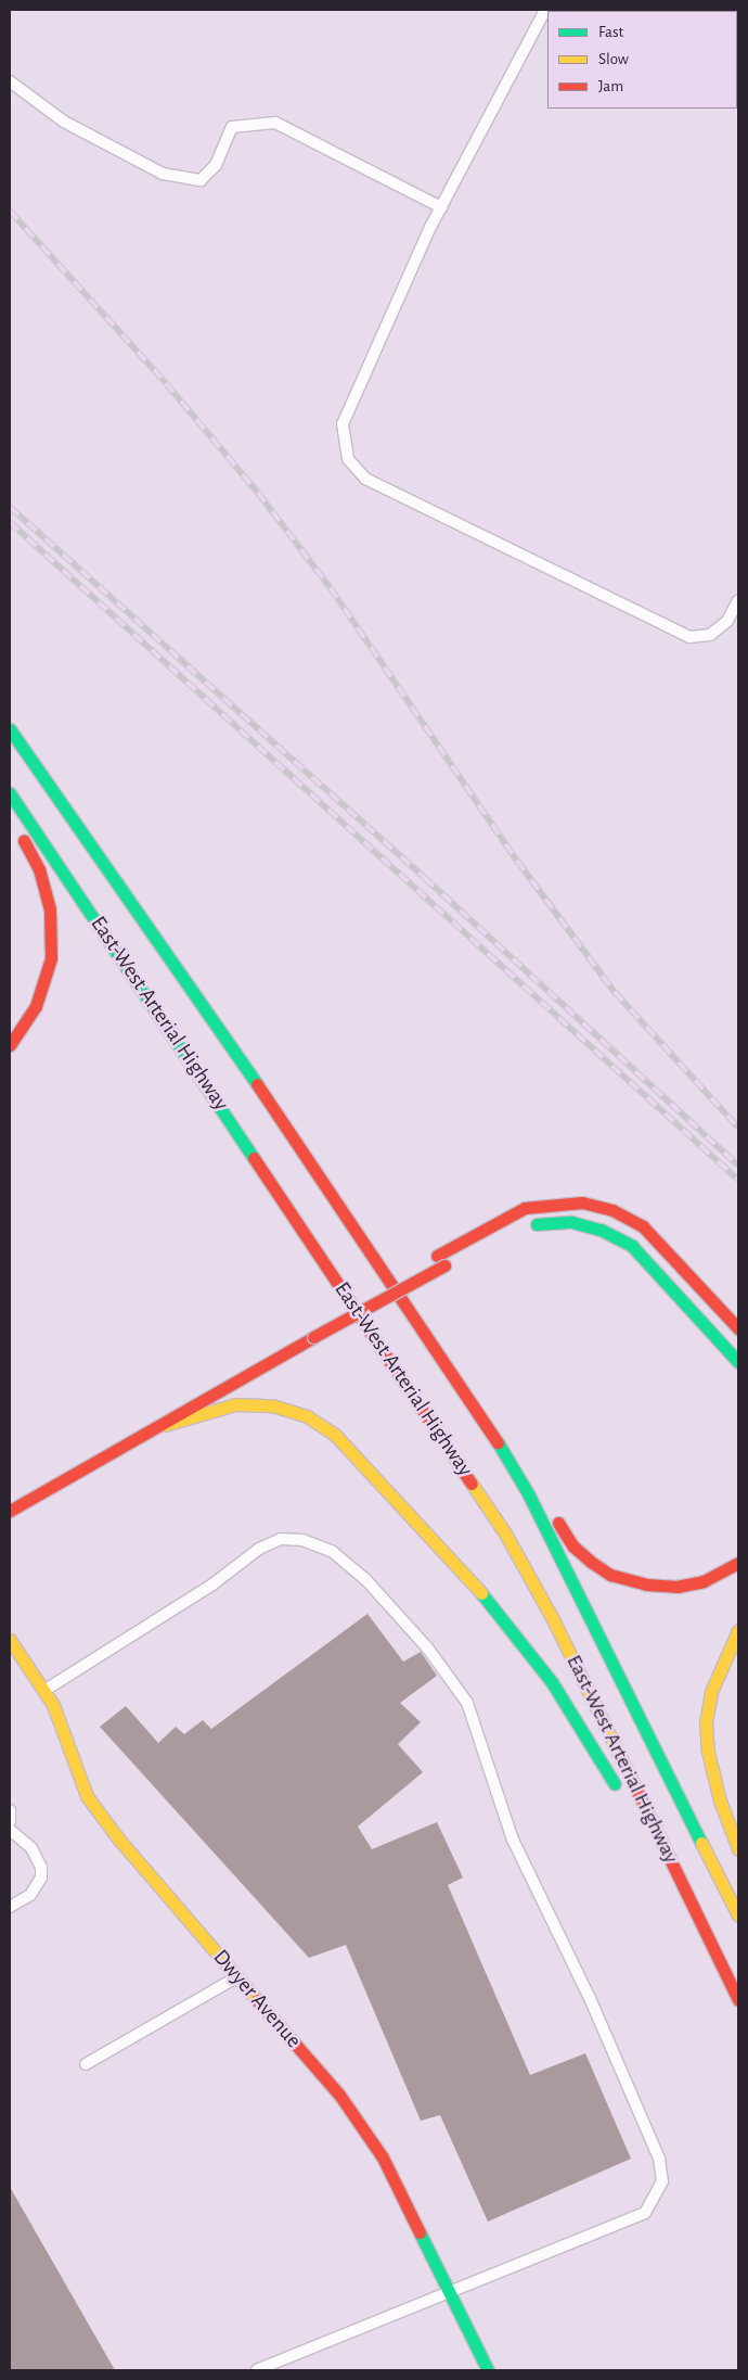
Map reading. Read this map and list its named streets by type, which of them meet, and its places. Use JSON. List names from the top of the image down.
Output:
{
  "streets": {
    "main road": ["East-West Arterial Highway", "Dwyer Avenue"]
  },
  "legend": ["Fast", "Slow", "Jam"]
}
